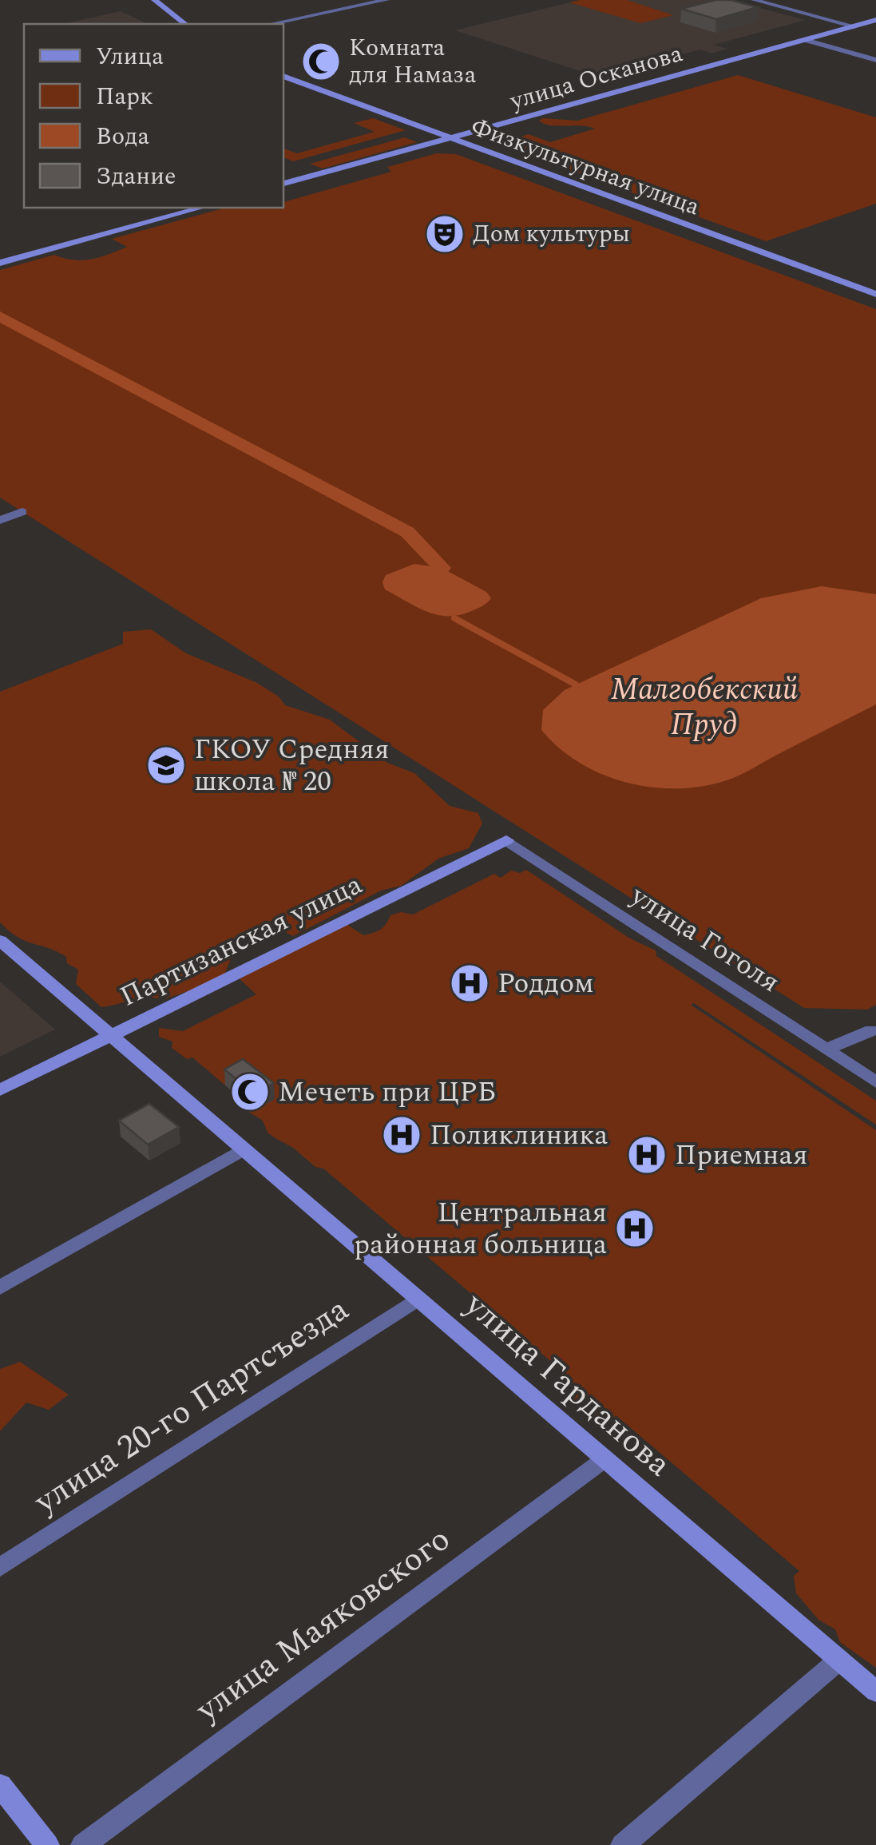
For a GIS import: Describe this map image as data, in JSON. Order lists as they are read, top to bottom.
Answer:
{
  "streets": {
    "street": [
      "улица Осканова",
      "Физкультурная улица",
      "улица Гоголя",
      "Партизанская улица",
      "улица Гарданова",
      "улица 20-го Партсъезда",
      "улица Маяковского"
    ]
  },
  "crossings": [
    ["улица Осканова", "Физкультурная улица"],
    ["улица Гоголя", "Партизанская улица"],
    ["Партизанская улица", "улица Гарданова"],
    ["улица Гарданова", "улица 20-го Партсъезда"],
    ["улица Гарданова", "улица Маяковского"]
  ],
  "water": ["Малгобекский Пруд"],
  "places": {
    "mosque": ["Комната для Намаза", "Мечеть при ЦРБ"],
    "theatre": ["Дом культуры"],
    "school or university": ["ГКОУ Средняя школа № 20"],
    "hospital": [
      "Роддом",
      "Поликлиника",
      "Приемная",
      "Центральная районная больница"
    ]
  },
  "legend": [
    "Улица",
    "Парк",
    "Вода",
    "Здание"
  ]
}
